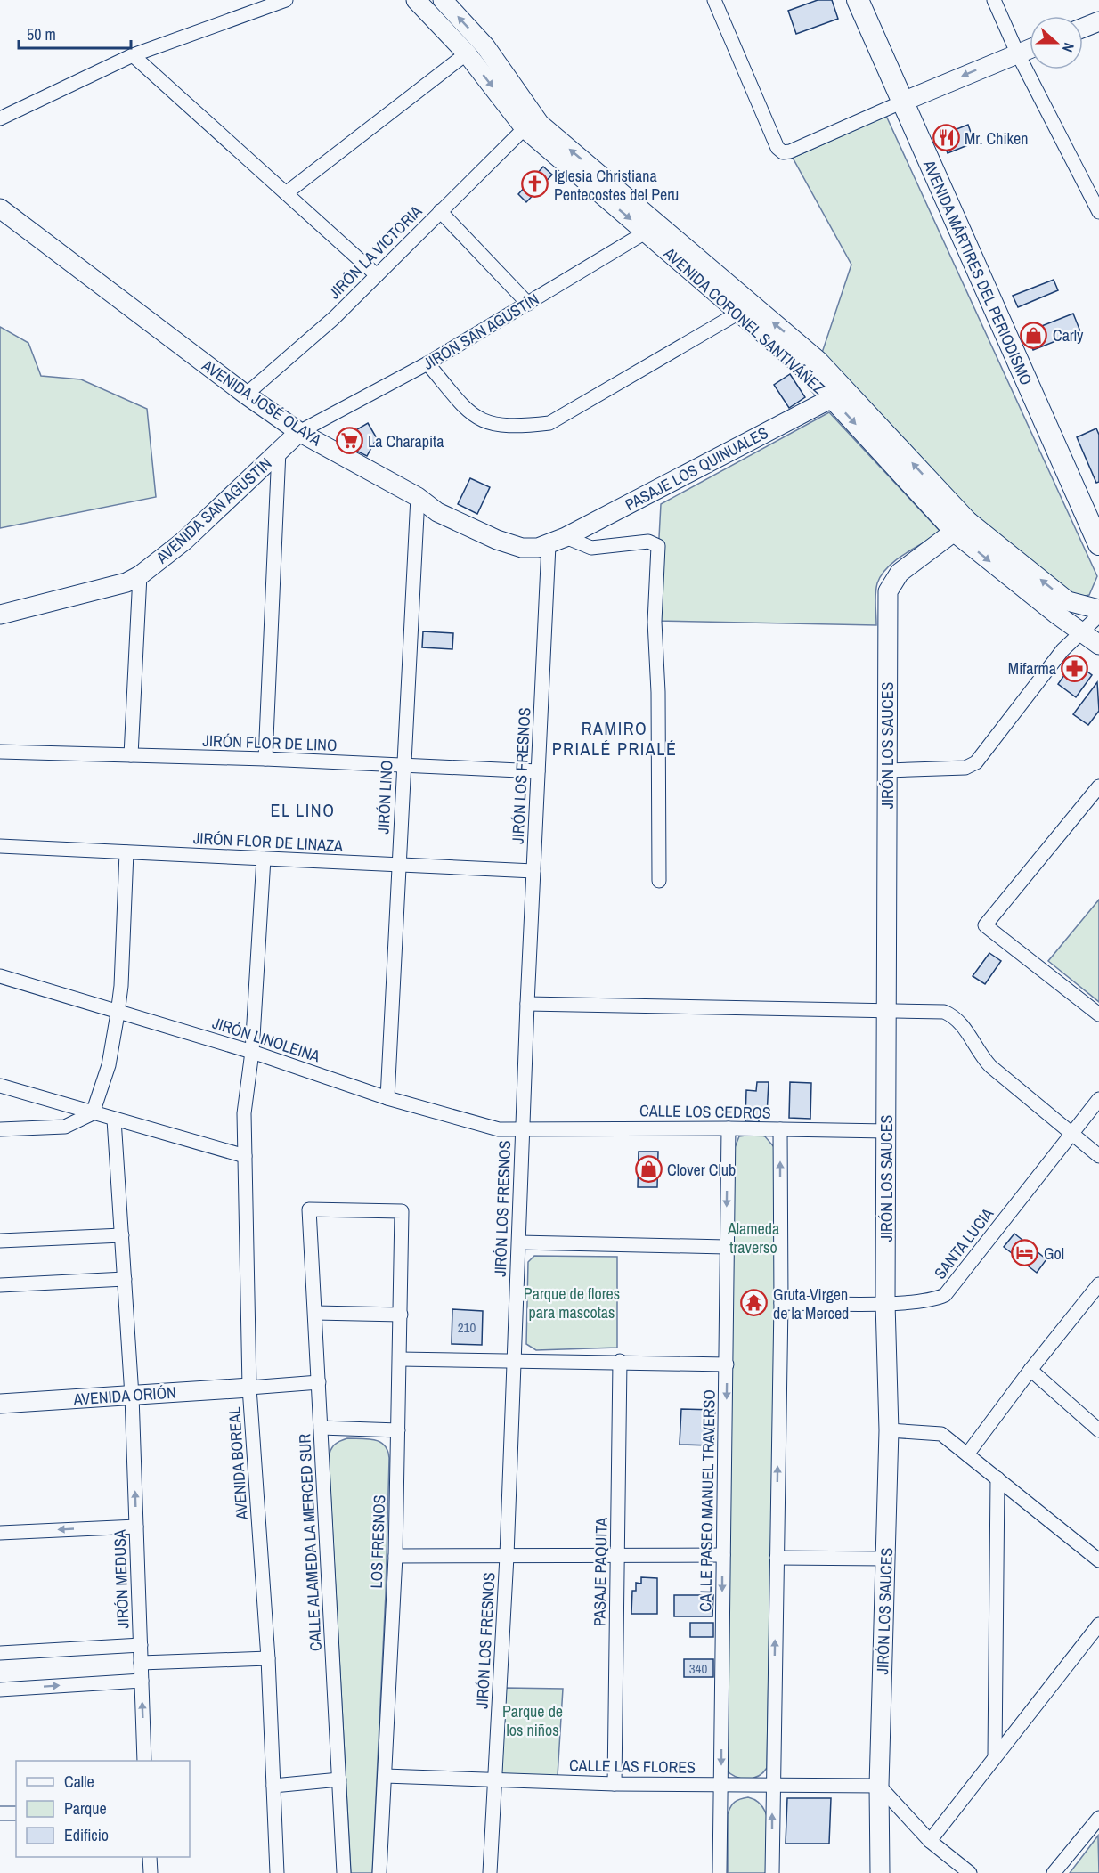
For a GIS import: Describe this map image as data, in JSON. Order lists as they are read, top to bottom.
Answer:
{
  "streets": {
    "main road": ["AVENIDA MÁRTIRES DEL PERIODISMO"],
    "street": [
      "JIRÓN LA VICTORIA",
      "AVENIDA CORONEL SANTIVÁÑEZ",
      "JIRÓN SAN AGUSTÍN",
      "AVENIDA JOSÉ OLAYA",
      "PASAJE LOS QUINUALES",
      "AVENIDA SAN AGUSTÍN",
      "JIRÓN FLOR DE LINO",
      "JIRÓN LOS SAUCES",
      "JIRÓN LOS FRESNOS",
      "JIRÓN LINO",
      "JIRÓN FLOR DE LINAZA",
      "JIRÓN LINOLEINA",
      "CALLE LOS CEDROS",
      "SANTA LUCIA",
      "AVENIDA ORIÓN",
      "AVENIDA BOREAL",
      "CALLE PASEO MANUEL TRAVERSO",
      "LOS FRESNOS",
      "CALLE ALAMEDA LA MERCED SUR",
      "PASAJE PAQUITA",
      "JIRÓN MEDUSA",
      "CALLE LAS FLORES"
    ]
  },
  "crossings": [
    ["JIRÓN LA VICTORIA", "AVENIDA CORONEL SANTIVÁÑEZ"],
    ["JIRÓN LA VICTORIA", "AVENIDA JOSÉ OLAYA"],
    ["AVENIDA CORONEL SANTIVÁÑEZ", "JIRÓN SAN AGUSTÍN"],
    ["AVENIDA CORONEL SANTIVÁÑEZ", "PASAJE LOS QUINUALES"],
    ["AVENIDA CORONEL SANTIVÁÑEZ", "JIRÓN LOS SAUCES"],
    ["JIRÓN SAN AGUSTÍN", "AVENIDA JOSÉ OLAYA"],
    ["JIRÓN SAN AGUSTÍN", "AVENIDA SAN AGUSTÍN"],
    ["AVENIDA JOSÉ OLAYA", "PASAJE LOS QUINUALES"],
    ["AVENIDA JOSÉ OLAYA", "AVENIDA SAN AGUSTÍN"],
    ["AVENIDA JOSÉ OLAYA", "JIRÓN LOS FRESNOS"],
    ["AVENIDA JOSÉ OLAYA", "JIRÓN LINO"],
    ["PASAJE LOS QUINUALES", "JIRÓN LOS FRESNOS"],
    ["JIRÓN FLOR DE LINO", "JIRÓN LOS FRESNOS"],
    ["JIRÓN FLOR DE LINO", "JIRÓN LINO"],
    ["JIRÓN LOS SAUCES", "CALLE LOS CEDROS"],
    ["JIRÓN LOS SAUCES", "SANTA LUCIA"],
    ["JIRÓN LOS SAUCES", "CALLE LAS FLORES"],
    ["JIRÓN LOS FRESNOS", "JIRÓN FLOR DE LINAZA"],
    ["JIRÓN LOS FRESNOS", "JIRÓN LINOLEINA"],
    ["JIRÓN LOS FRESNOS", "CALLE LOS CEDROS"],
    ["JIRÓN LOS FRESNOS", "CALLE LAS FLORES"],
    ["JIRÓN LINO", "JIRÓN FLOR DE LINAZA"],
    ["JIRÓN LINO", "JIRÓN LINOLEINA"],
    ["JIRÓN FLOR DE LINAZA", "AVENIDA BOREAL"],
    ["JIRÓN LINOLEINA", "CALLE LOS CEDROS"],
    ["JIRÓN LINOLEINA", "AVENIDA BOREAL"],
    ["CALLE LOS CEDROS", "CALLE PASEO MANUEL TRAVERSO"],
    ["AVENIDA ORIÓN", "AVENIDA BOREAL"],
    ["AVENIDA ORIÓN", "JIRÓN MEDUSA"],
    ["CALLE PASEO MANUEL TRAVERSO", "CALLE LAS FLORES"],
    ["LOS FRESNOS", "CALLE ALAMEDA LA MERCED SUR"],
    ["LOS FRESNOS", "CALLE LAS FLORES"],
    ["PASAJE PAQUITA", "CALLE LAS FLORES"]
  ],
  "districts": ["RAMIRO PRIALÉ PRIALÉ", "EL LINO"],
  "parks": ["Alameda traverso", "Parque de flores para mascotas", "Parque de los niños"],
  "places": {
    "restaurant": ["Mr. Chiken"],
    "church": ["Iglesia Christiana Pentecostes del Peru"],
    "shop": ["Carly", "Clover Club"],
    "supermarket": ["La Charapita"],
    "pharmacy": ["Mifarma"],
    "hotel": ["Gol"],
    "temple": ["Gruta Virgen de la Merced"]
  },
  "house_numbers": ["210", "340"],
  "legend": ["Calle", "Parque", "Edificio"],
  "scale_bar": "50 m",
  "north": "right"
}
